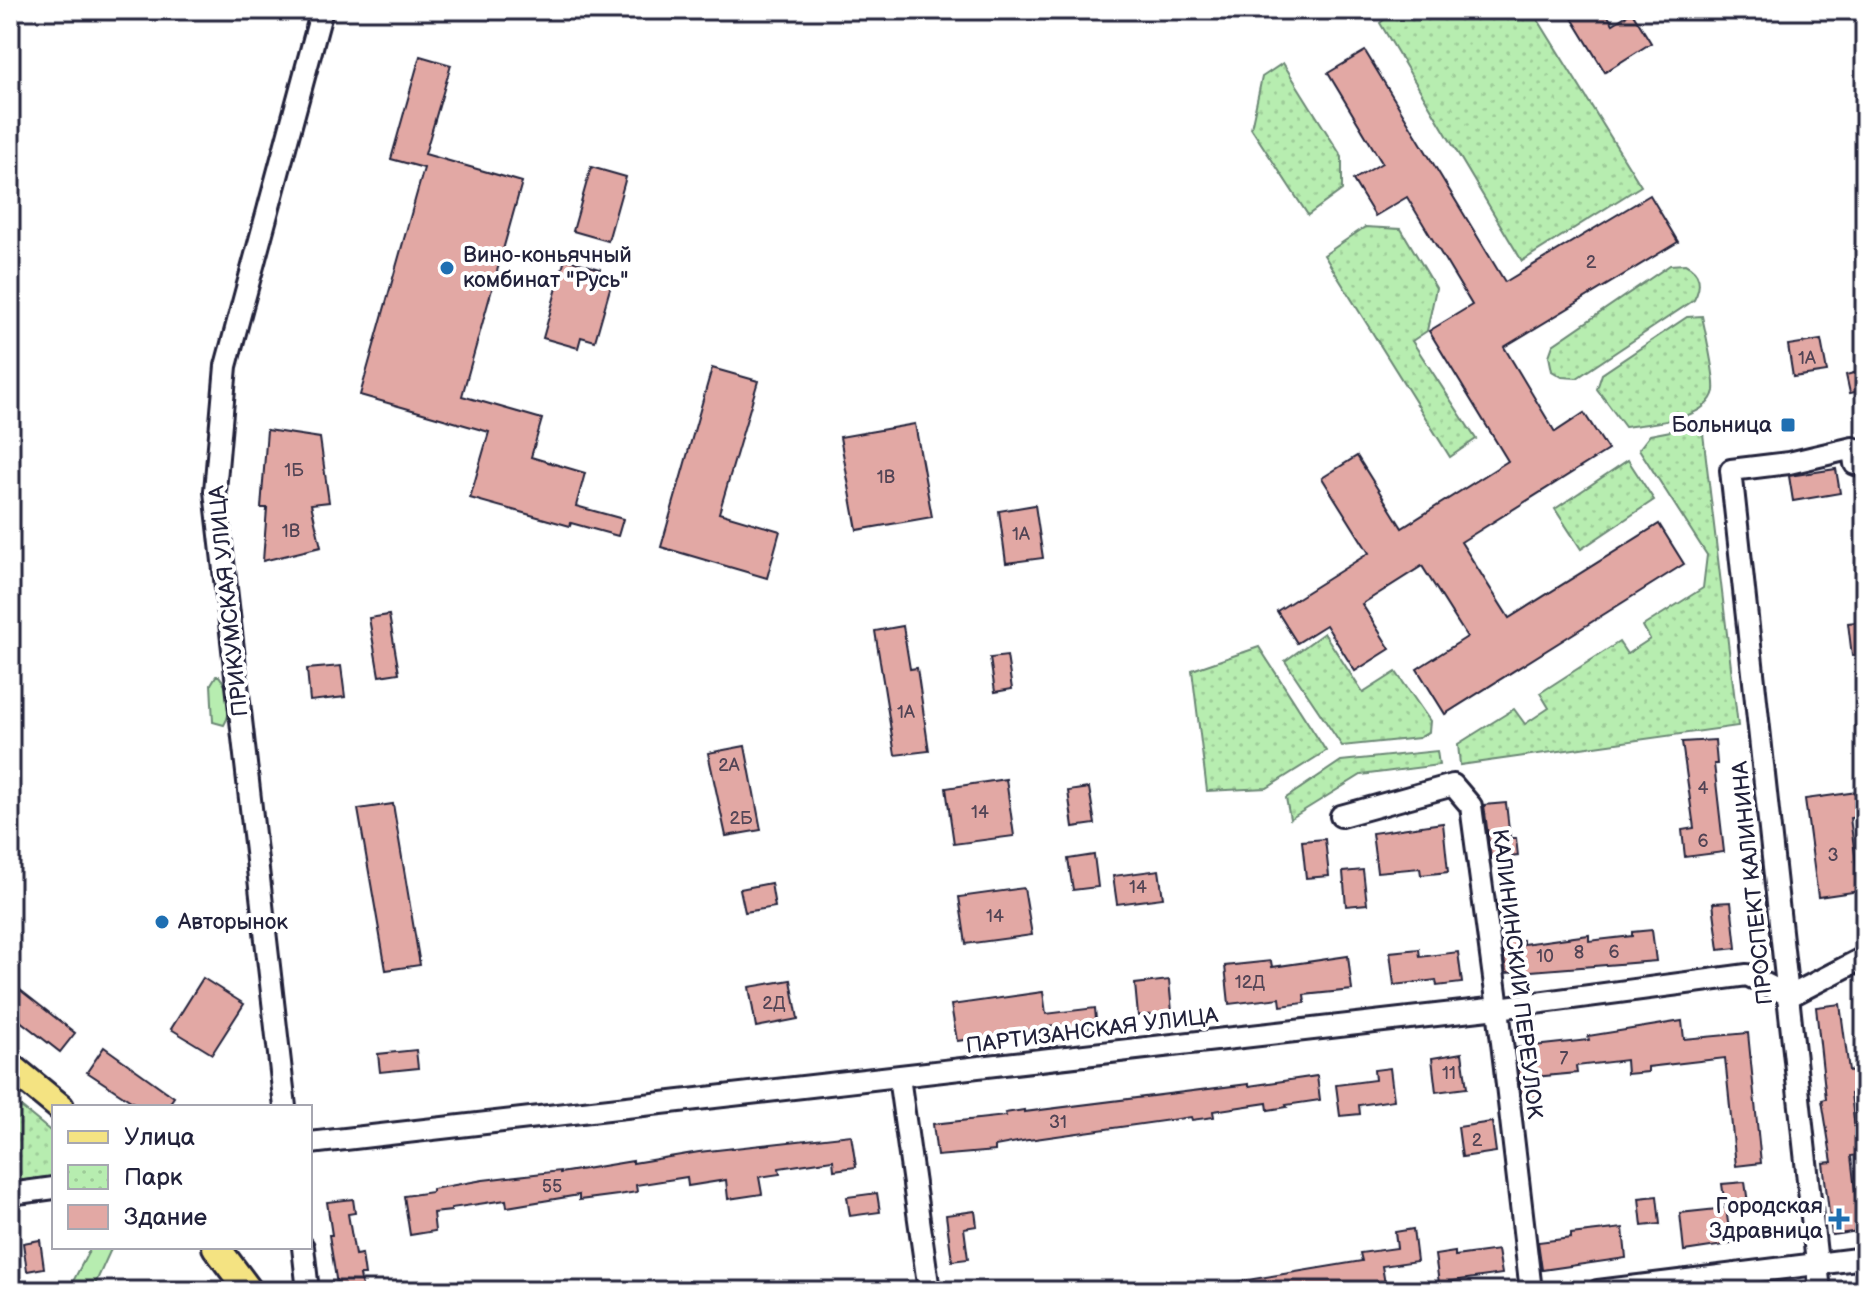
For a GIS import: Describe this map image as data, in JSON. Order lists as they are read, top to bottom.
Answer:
{
  "streets": {
    "street": [
      "ПРИКУМСКАЯ УЛИЦА",
      "ПРОСПЕКТ КАЛИНИНА",
      "КАЛИНИНСКИЙ ПЕРЕУЛОК",
      "ПАРТИЗАНСКАЯ УЛИЦА"
    ]
  },
  "crossings": [
    ["ПРОСПЕКТ КАЛИНИНА", "ПАРТИЗАНСКАЯ УЛИЦА"],
    ["КАЛИНИНСКИЙ ПЕРЕУЛОК", "ПАРТИЗАНСКАЯ УЛИЦА"]
  ],
  "places": {
    "other": ["Вино-коньячный комбинат \"Русь\"", "Авторынок"],
    "transit": ["Больница"],
    "health": ["Городская Здравница"]
  },
  "house_numbers": [
    "2",
    "1А",
    "1Б",
    "1В",
    "1В",
    "1А",
    "1А",
    "2А",
    "4",
    "14",
    "2Б",
    "6",
    "3",
    "14",
    "14",
    "8",
    "6",
    "10",
    "12Д",
    "2Д",
    "7",
    "11",
    "31",
    "2",
    "55"
  ],
  "legend": ["Улица", "Парк", "Здание"]
}
